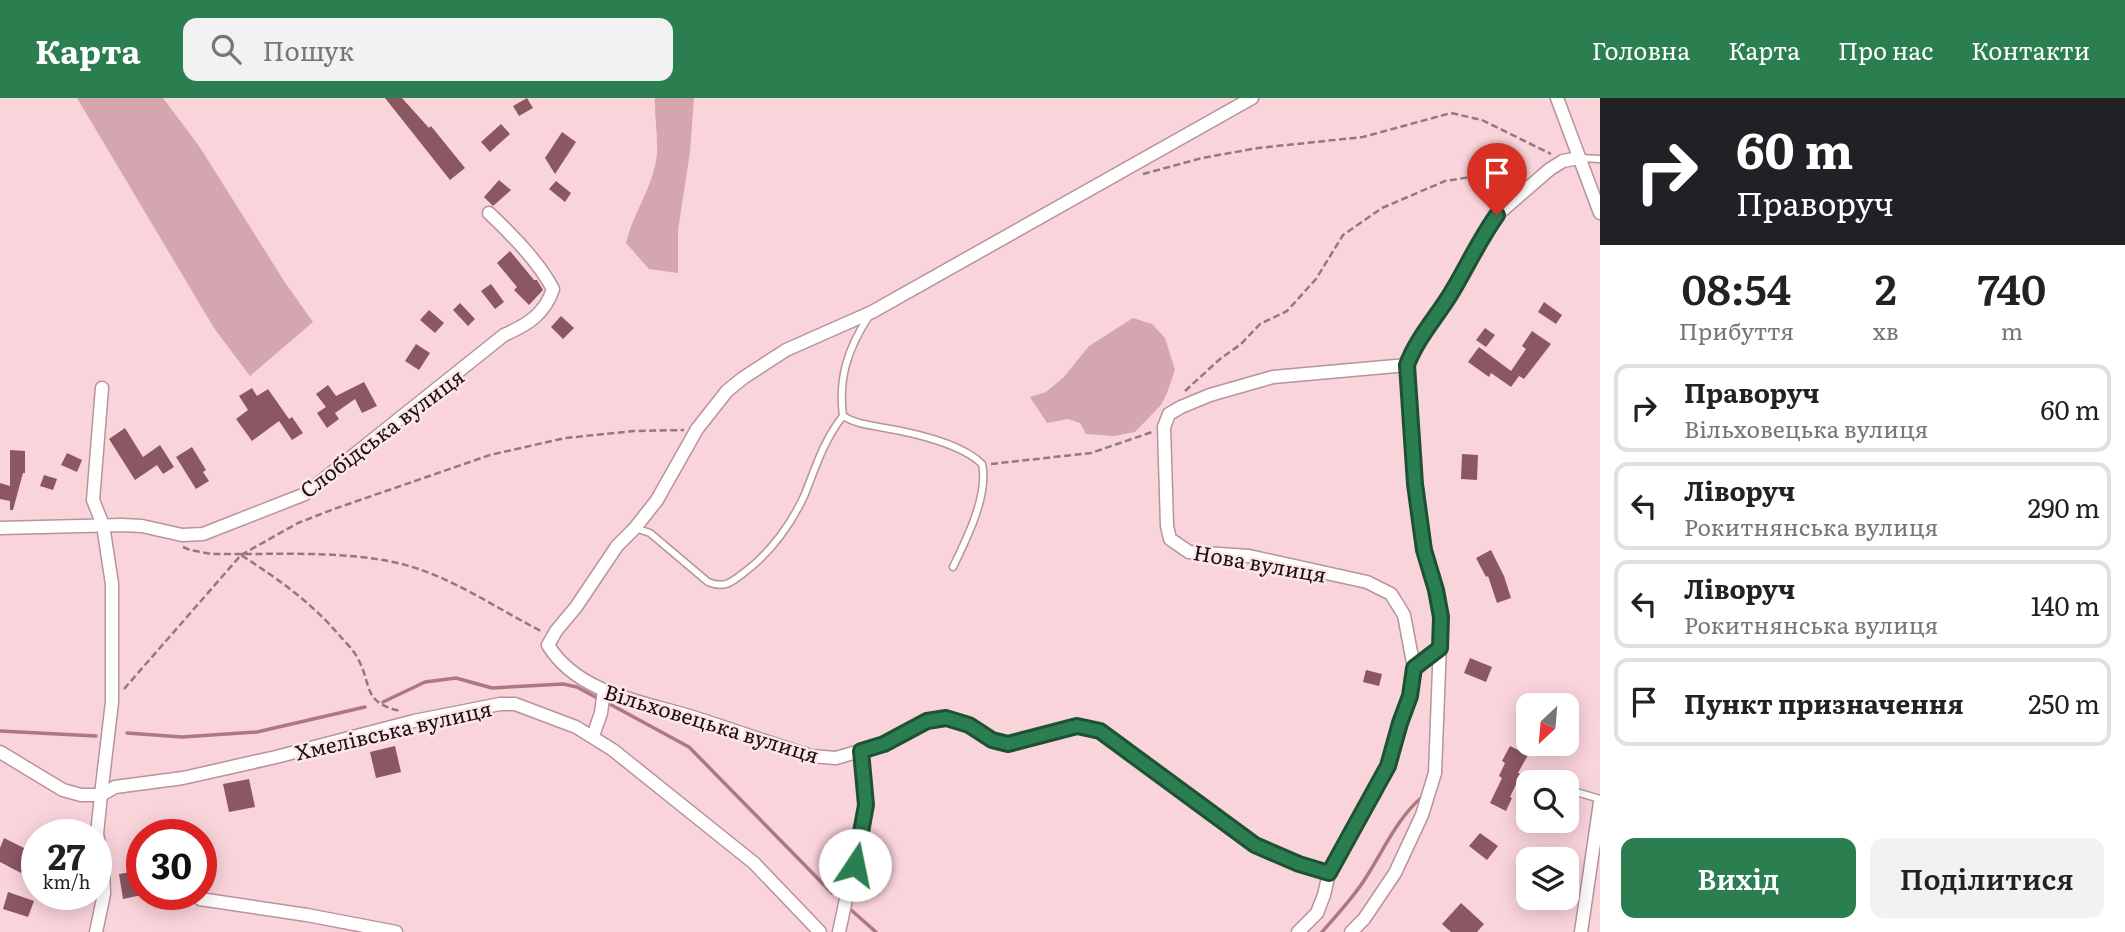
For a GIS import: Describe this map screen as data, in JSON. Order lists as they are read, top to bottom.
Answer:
{
  "streets": {
    "street": [
      "Слобідська вулиця",
      "Нова вулиця",
      "Вільховецька вулиця",
      "Хмелівська вулиця"
    ]
  },
  "north": "bottom left",
  "page": {
    "header": "Карта",
    "search": "Пошук",
    "nav": [
      "Головна",
      "Карта",
      "Про нас",
      "Контакти"
    ],
    "turn": ["60 m", "Праворуч"],
    "eta": [
      "08:54",
      "Прибуття",
      "2",
      "хв",
      "740",
      "m"
    ],
    "list": [
      {
        "name": "Праворуч",
        "note": "Вільховецька вулиця",
        "value": "60 m"
      },
      {
        "name": "Ліворуч",
        "note": "Рокитнянська вулиця",
        "value": "290 m"
      },
      {
        "name": "Ліворуч",
        "note": "Рокитнянська вулиця",
        "value": "140 m"
      },
      {
        "name": "Пункт призначення",
        "value": "250 m"
      }
    ],
    "speed": "27 km/h",
    "limit": "30",
    "buttons": ["Вихід", "Поділитися"]
  }
}
